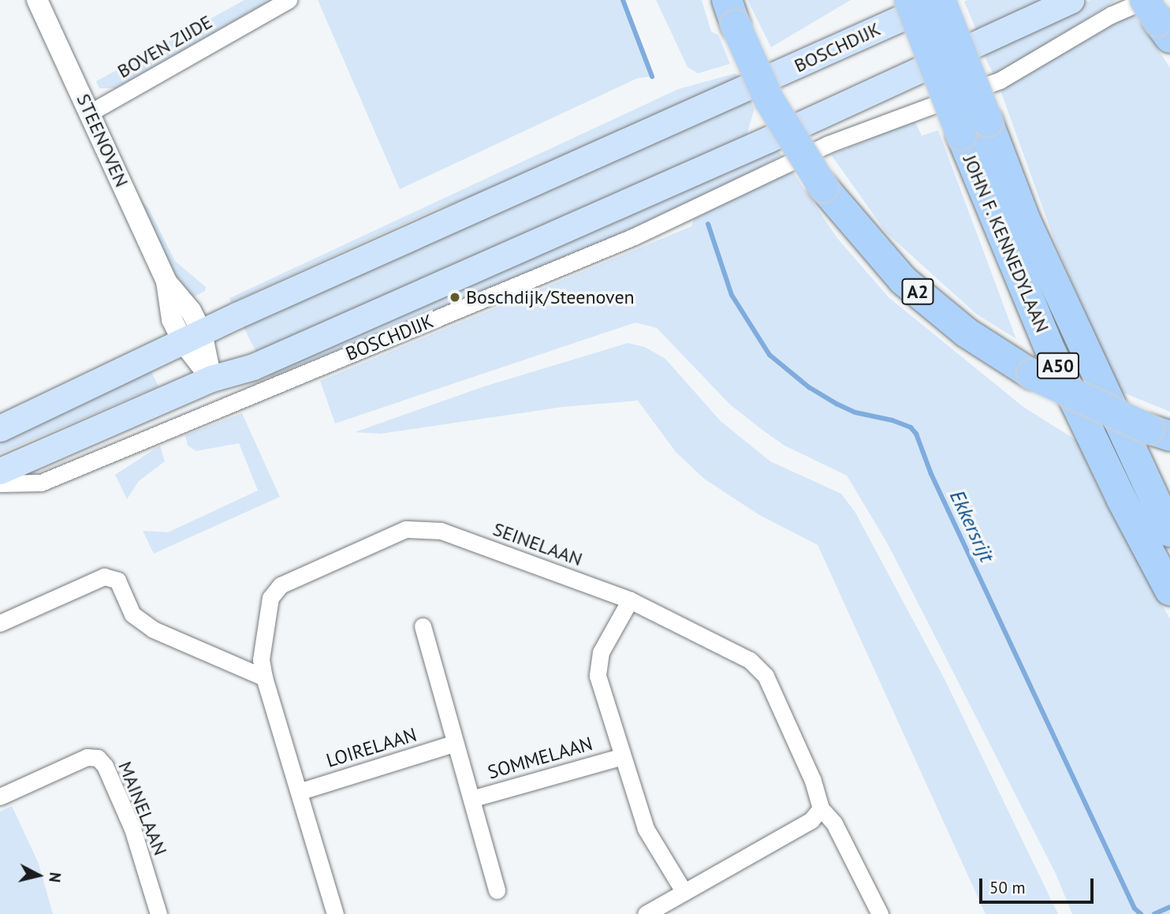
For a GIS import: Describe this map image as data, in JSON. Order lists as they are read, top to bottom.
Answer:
{
  "streets": {
    "highway": [
      "BOSCHDIJK",
      "JOHN F. KENNEDYLAAN",
      "A2",
      "A50"
    ],
    "street": [
      "BOVEN ZIJDE",
      "STEENOVEN",
      "SEINELAAN",
      "LOIRELAAN",
      "SOMMELAAN",
      "MAINELAAN"
    ]
  },
  "crossings": [
    ["BOVEN ZIJDE", "STEENOVEN"],
    ["BOSCHDIJK", "STEENOVEN"],
    ["BOSCHDIJK", "JOHN F. KENNEDYLAAN"],
    ["SEINELAAN", "LOIRELAAN"],
    ["SEINELAAN", "SOMMELAAN"]
  ],
  "water": ["Ekkersrijt"],
  "places": ["Boschdijk/Steenoven"],
  "scale_bar": "50 m",
  "north": "right"
}
